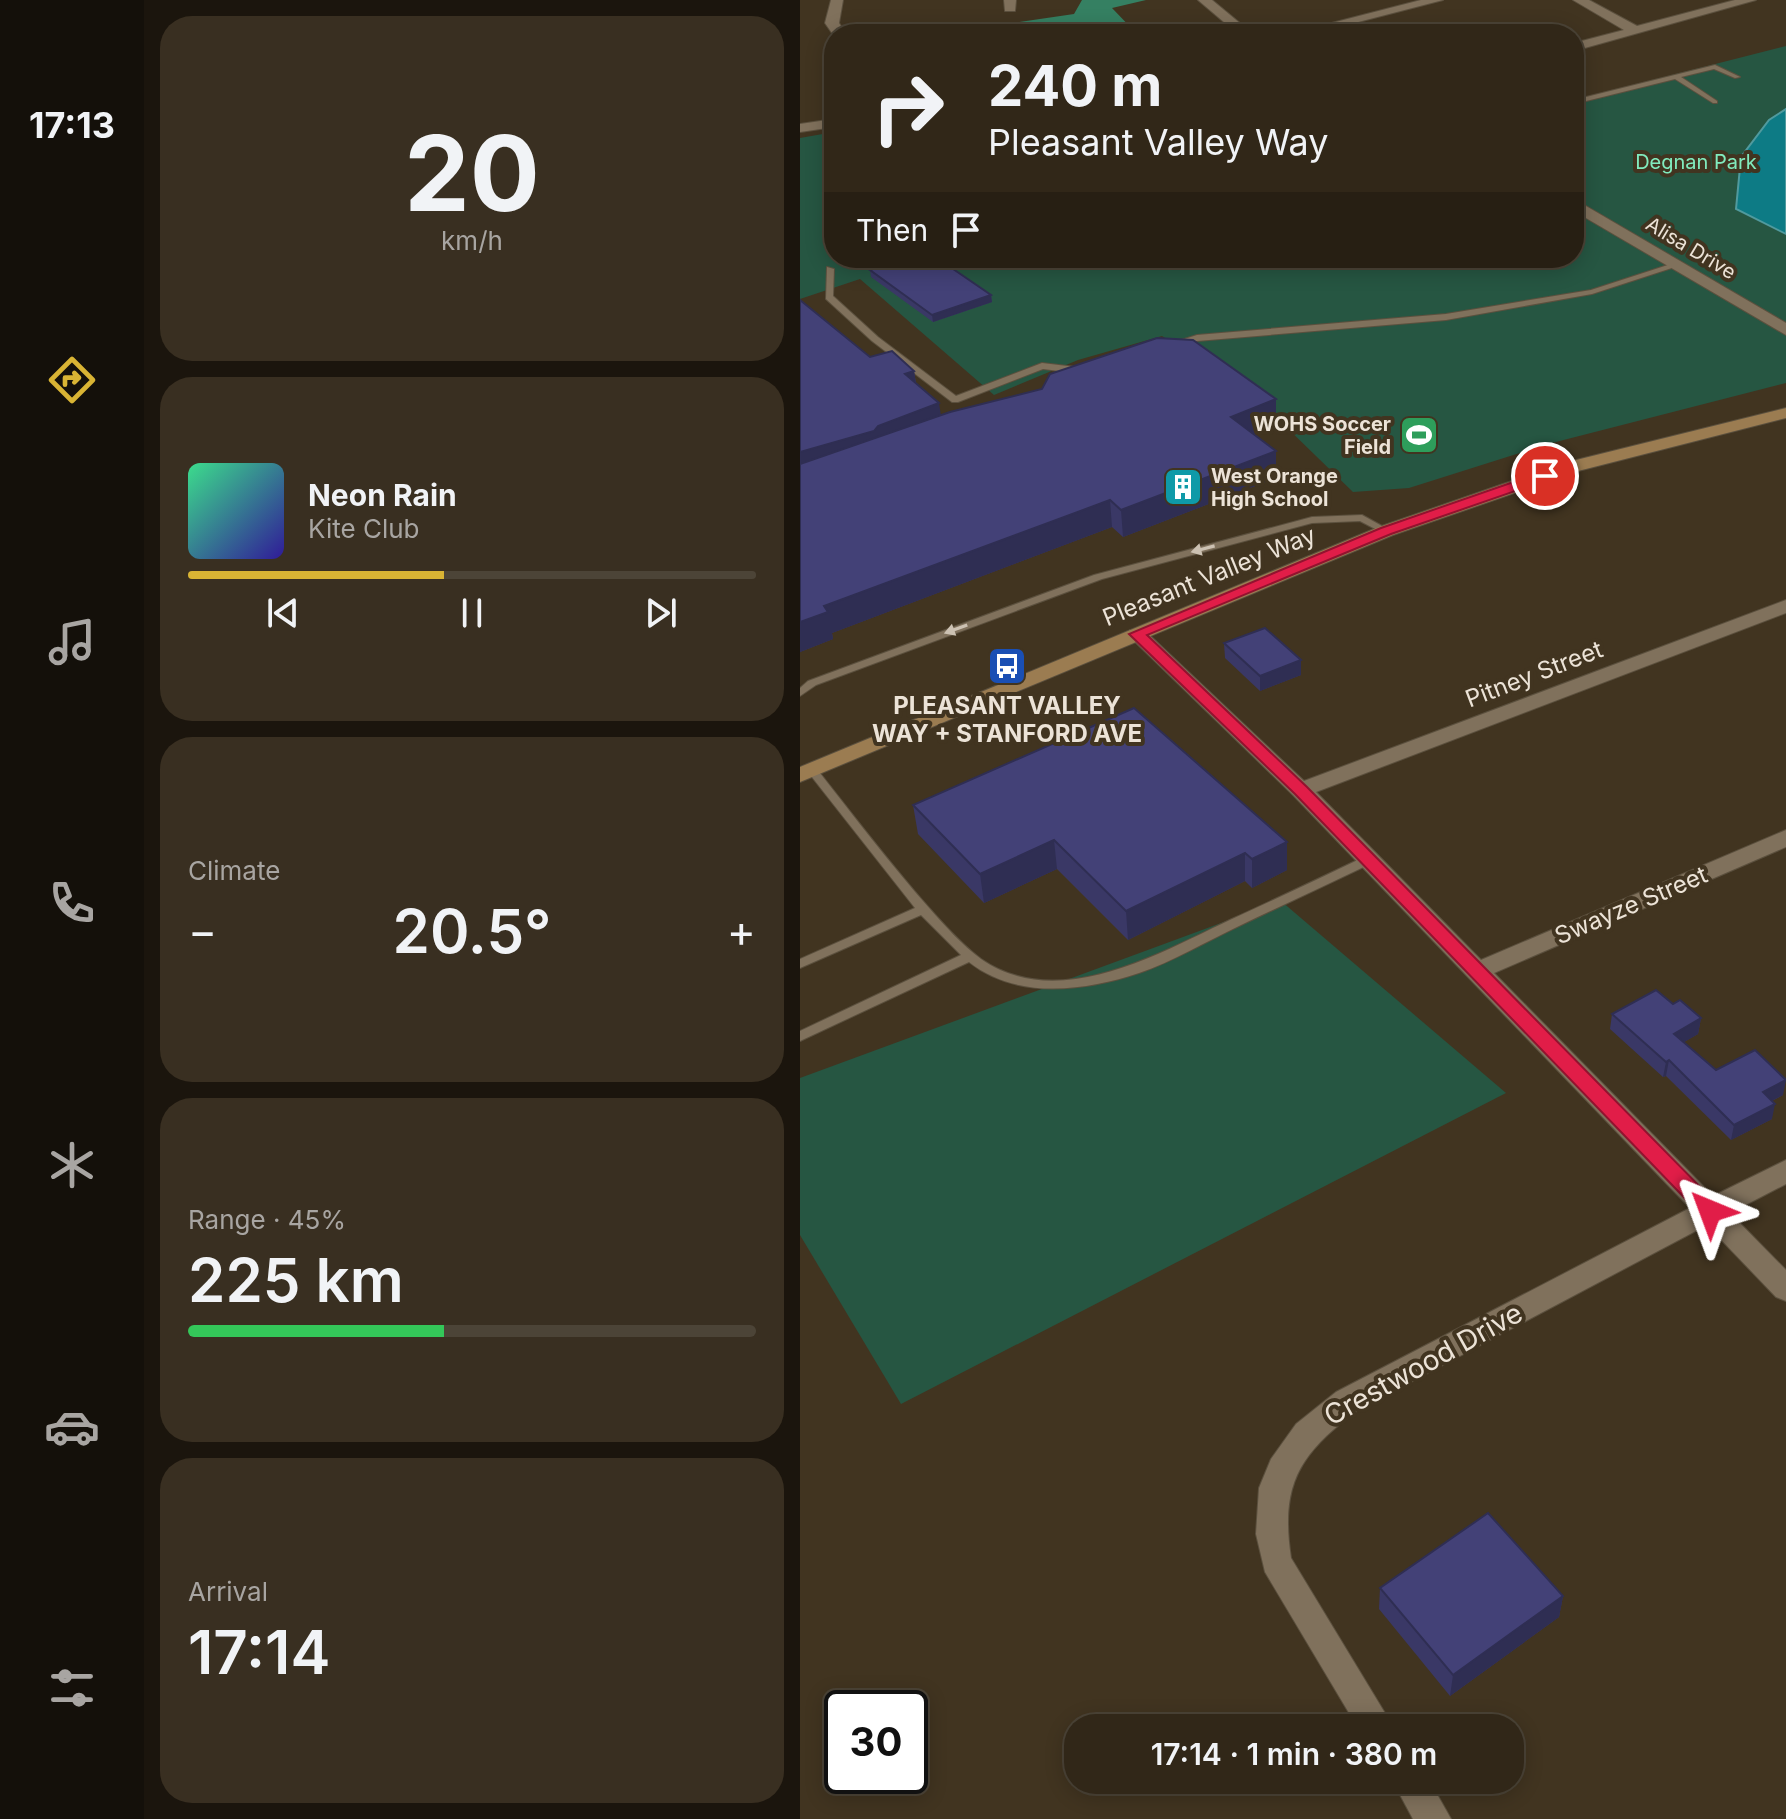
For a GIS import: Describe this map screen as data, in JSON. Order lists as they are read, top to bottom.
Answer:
{
  "streets": {
    "main road": ["Pleasant Valley Way"],
    "street": [
      "Alisa Drive",
      "Pitney Street",
      "Swayze Street",
      "Crestwood Drive"
    ]
  },
  "parks": ["Degnan Park"],
  "places": {
    "sports": ["WOHS Soccer Field"],
    "building": ["West Orange High School"],
    "bus stop": ["PLEASANT VALLEY WAY + STANFORD AVE"]
  },
  "page": {
    "tabs": "17:13",
    "tile": [
      ["20", "km/h"],
      "Climate",
      ["Range · 45%", "225 km"],
      ["Arrival", "17:14"]
    ],
    "turn": ["240 m", "Pleasant Valley Way"],
    "then": "Then",
    "song": ["Neon Rain", "Kite Club"],
    "heat": ["−", "20.5°", "+"],
    "limit": "30",
    "trip": "17:14 · 1 min · 380 m"
  }
}
